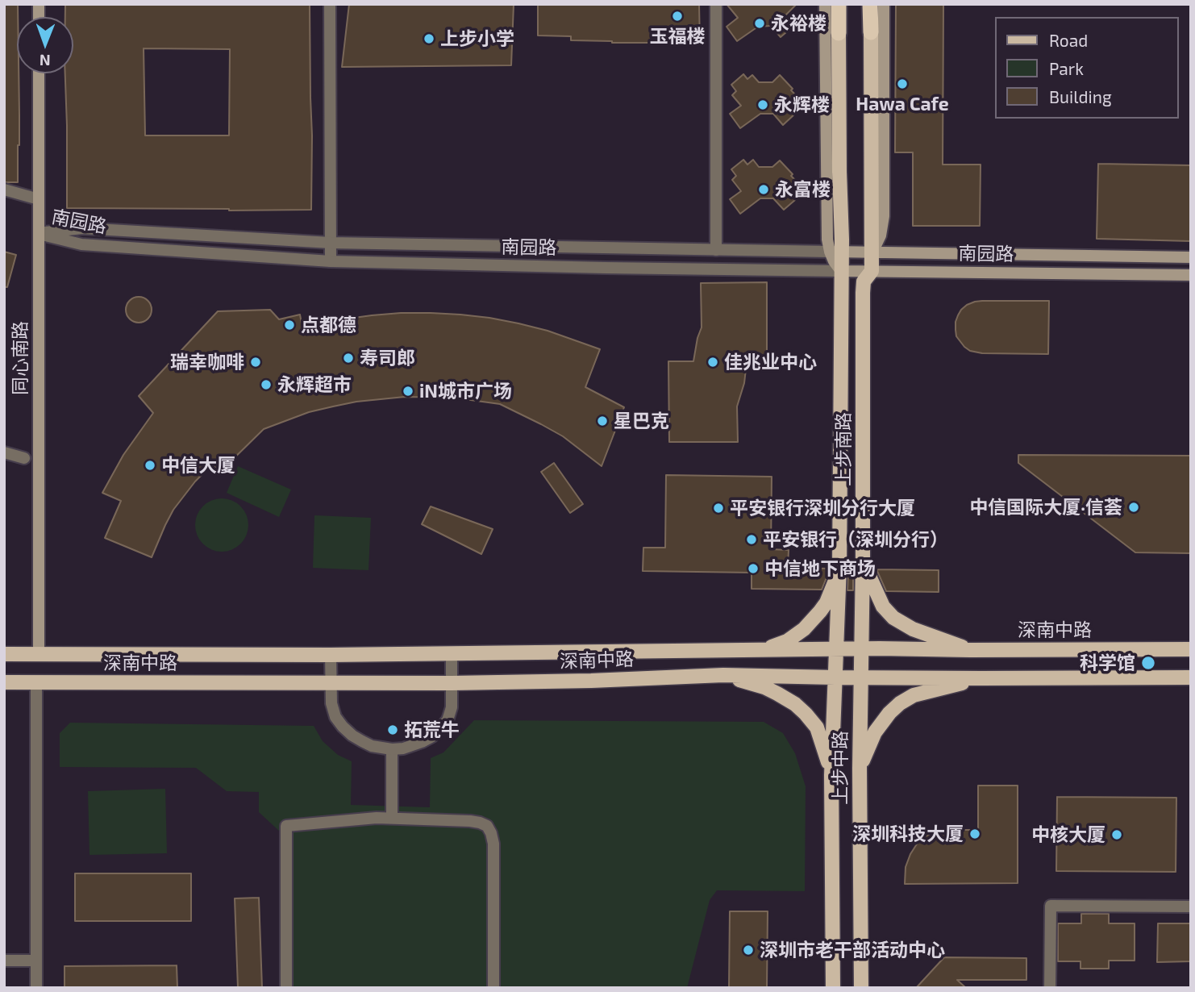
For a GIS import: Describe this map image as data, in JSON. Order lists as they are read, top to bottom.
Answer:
{
  "streets": {
    "main road": [
      "南园路",
      "同心南路",
      "上步南路",
      "深南中路",
      "上步中路"
    ]
  },
  "crossings": [
    ["南园路", "同心南路"],
    ["南园路", "上步南路"],
    ["同心南路", "深南中路"],
    ["上步南路", "深南中路"],
    ["上步南路", "上步中路"],
    ["深南中路", "上步中路"]
  ],
  "places": [
    "玉福楼",
    "永裕楼",
    "上步小学",
    "Hawa Cafe",
    "永辉楼",
    "永富楼",
    "点都德",
    "寿司郎",
    "瑞幸咖啡",
    "佳兆业中心",
    "永辉超市",
    "iN城市广场",
    "星巴克",
    "中信大厦",
    "中信国际大厦·信荟",
    "平安银行深圳分行大厦",
    "平安银行（深圳分行）",
    "中信地下商场",
    "科学馆",
    "拓荒牛",
    "深圳科技大厦",
    "中核大厦",
    "深圳市老干部活动中心"
  ],
  "legend": ["Road", "Park", "Building"],
  "north": "bottom"
}
